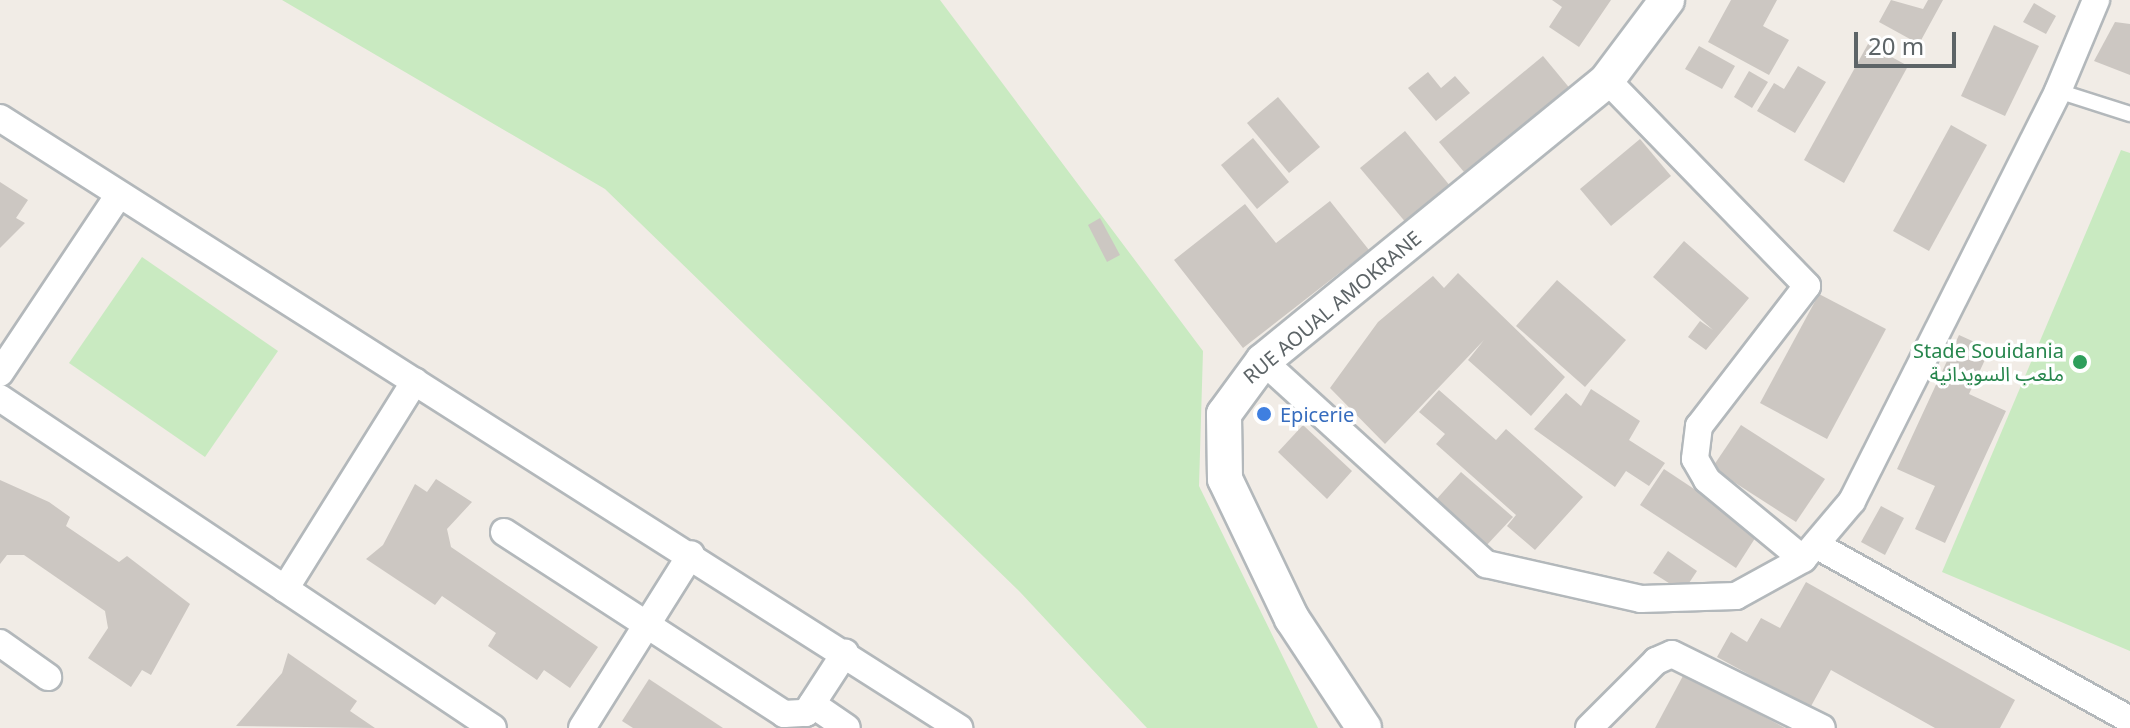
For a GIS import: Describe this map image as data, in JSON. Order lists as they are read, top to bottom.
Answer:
{
  "streets": {
    "street": ["RUE AOUAL AMOKRANE"]
  },
  "places": ["Stade Souidania ملعب السويدانية", "Epicerie"],
  "scale_bar": "20 m"
}
